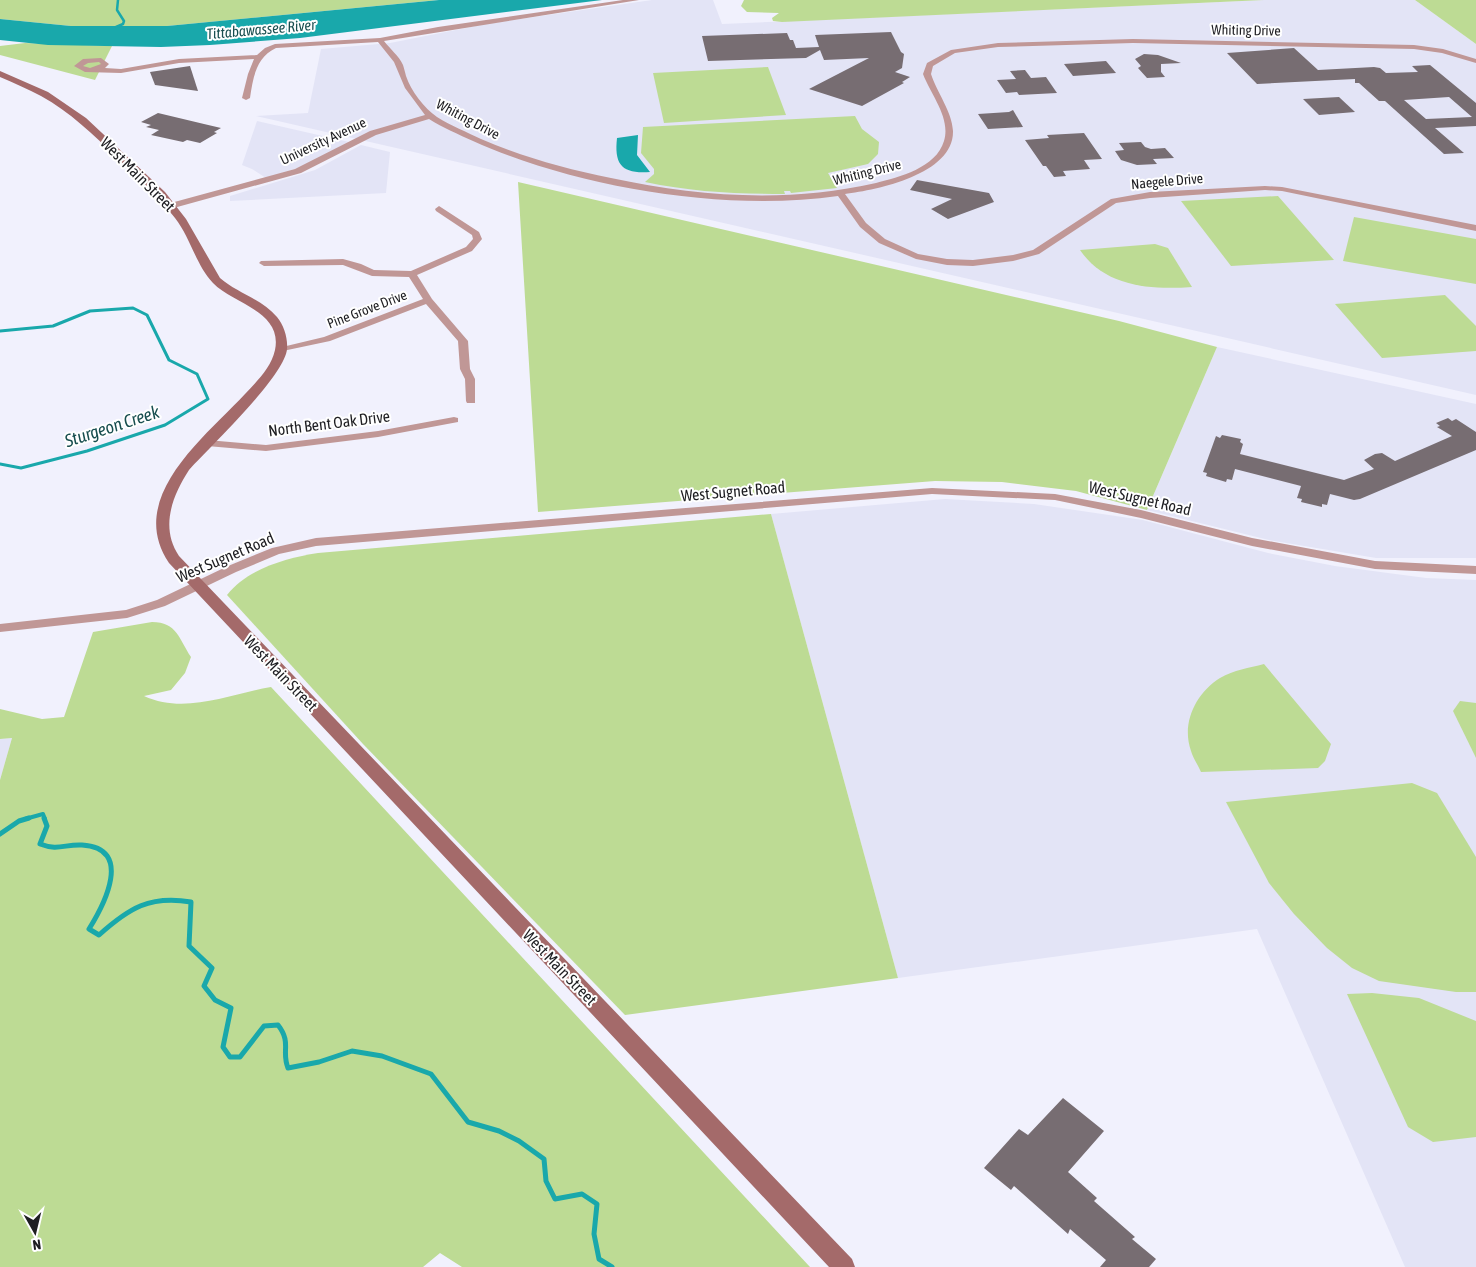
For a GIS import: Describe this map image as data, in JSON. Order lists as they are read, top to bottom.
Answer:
{
  "streets": {
    "street": [
      "Whiting Drive",
      "University Avenue",
      "West Main Street",
      "Naegele Drive",
      "Pine Grove Drive",
      "North Bent Oak Drive",
      "West Sugnet Road"
    ]
  },
  "crossings": [
    ["Whiting Drive", "University Avenue"],
    ["Whiting Drive", "Naegele Drive"],
    ["University Avenue", "West Main Street"],
    ["West Main Street", "Pine Grove Drive"],
    ["West Main Street", "North Bent Oak Drive"],
    ["West Main Street", "West Sugnet Road"]
  ],
  "water": ["Tittabawassee River", "Sturgeon Creek"],
  "north": "bottom"
}
